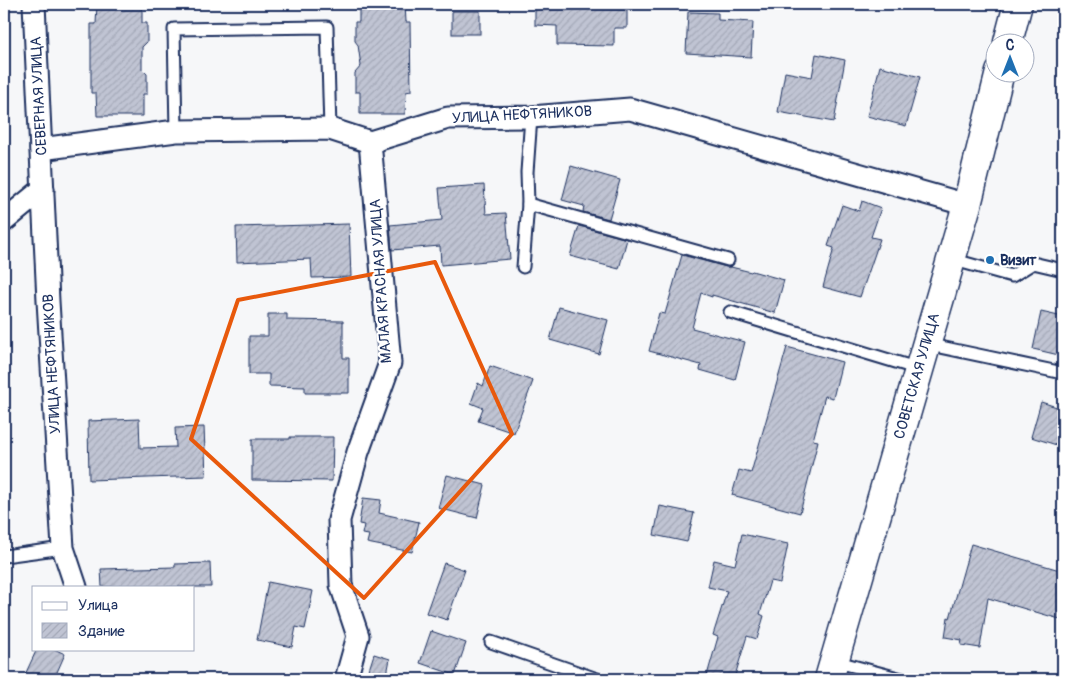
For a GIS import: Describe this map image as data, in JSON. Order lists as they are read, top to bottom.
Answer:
{
  "streets": {
    "street": [
      "СЕВЕРНАЯ УЛИЦА",
      "УЛИЦА НЕФТЯНИКОВ",
      "МАЛАЯ КРАСНАЯ УЛИЦА",
      "СОВЕТСКАЯ УЛИЦА"
    ]
  },
  "crossings": [
    ["СЕВЕРНАЯ УЛИЦА", "УЛИЦА НЕФТЯНИКОВ"],
    ["УЛИЦА НЕФТЯНИКОВ", "МАЛАЯ КРАСНАЯ УЛИЦА"],
    ["УЛИЦА НЕФТЯНИКОВ", "СОВЕТСКАЯ УЛИЦА"]
  ],
  "places": ["Визит"],
  "legend": ["Улица", "Здание"],
  "north": "top"
}
